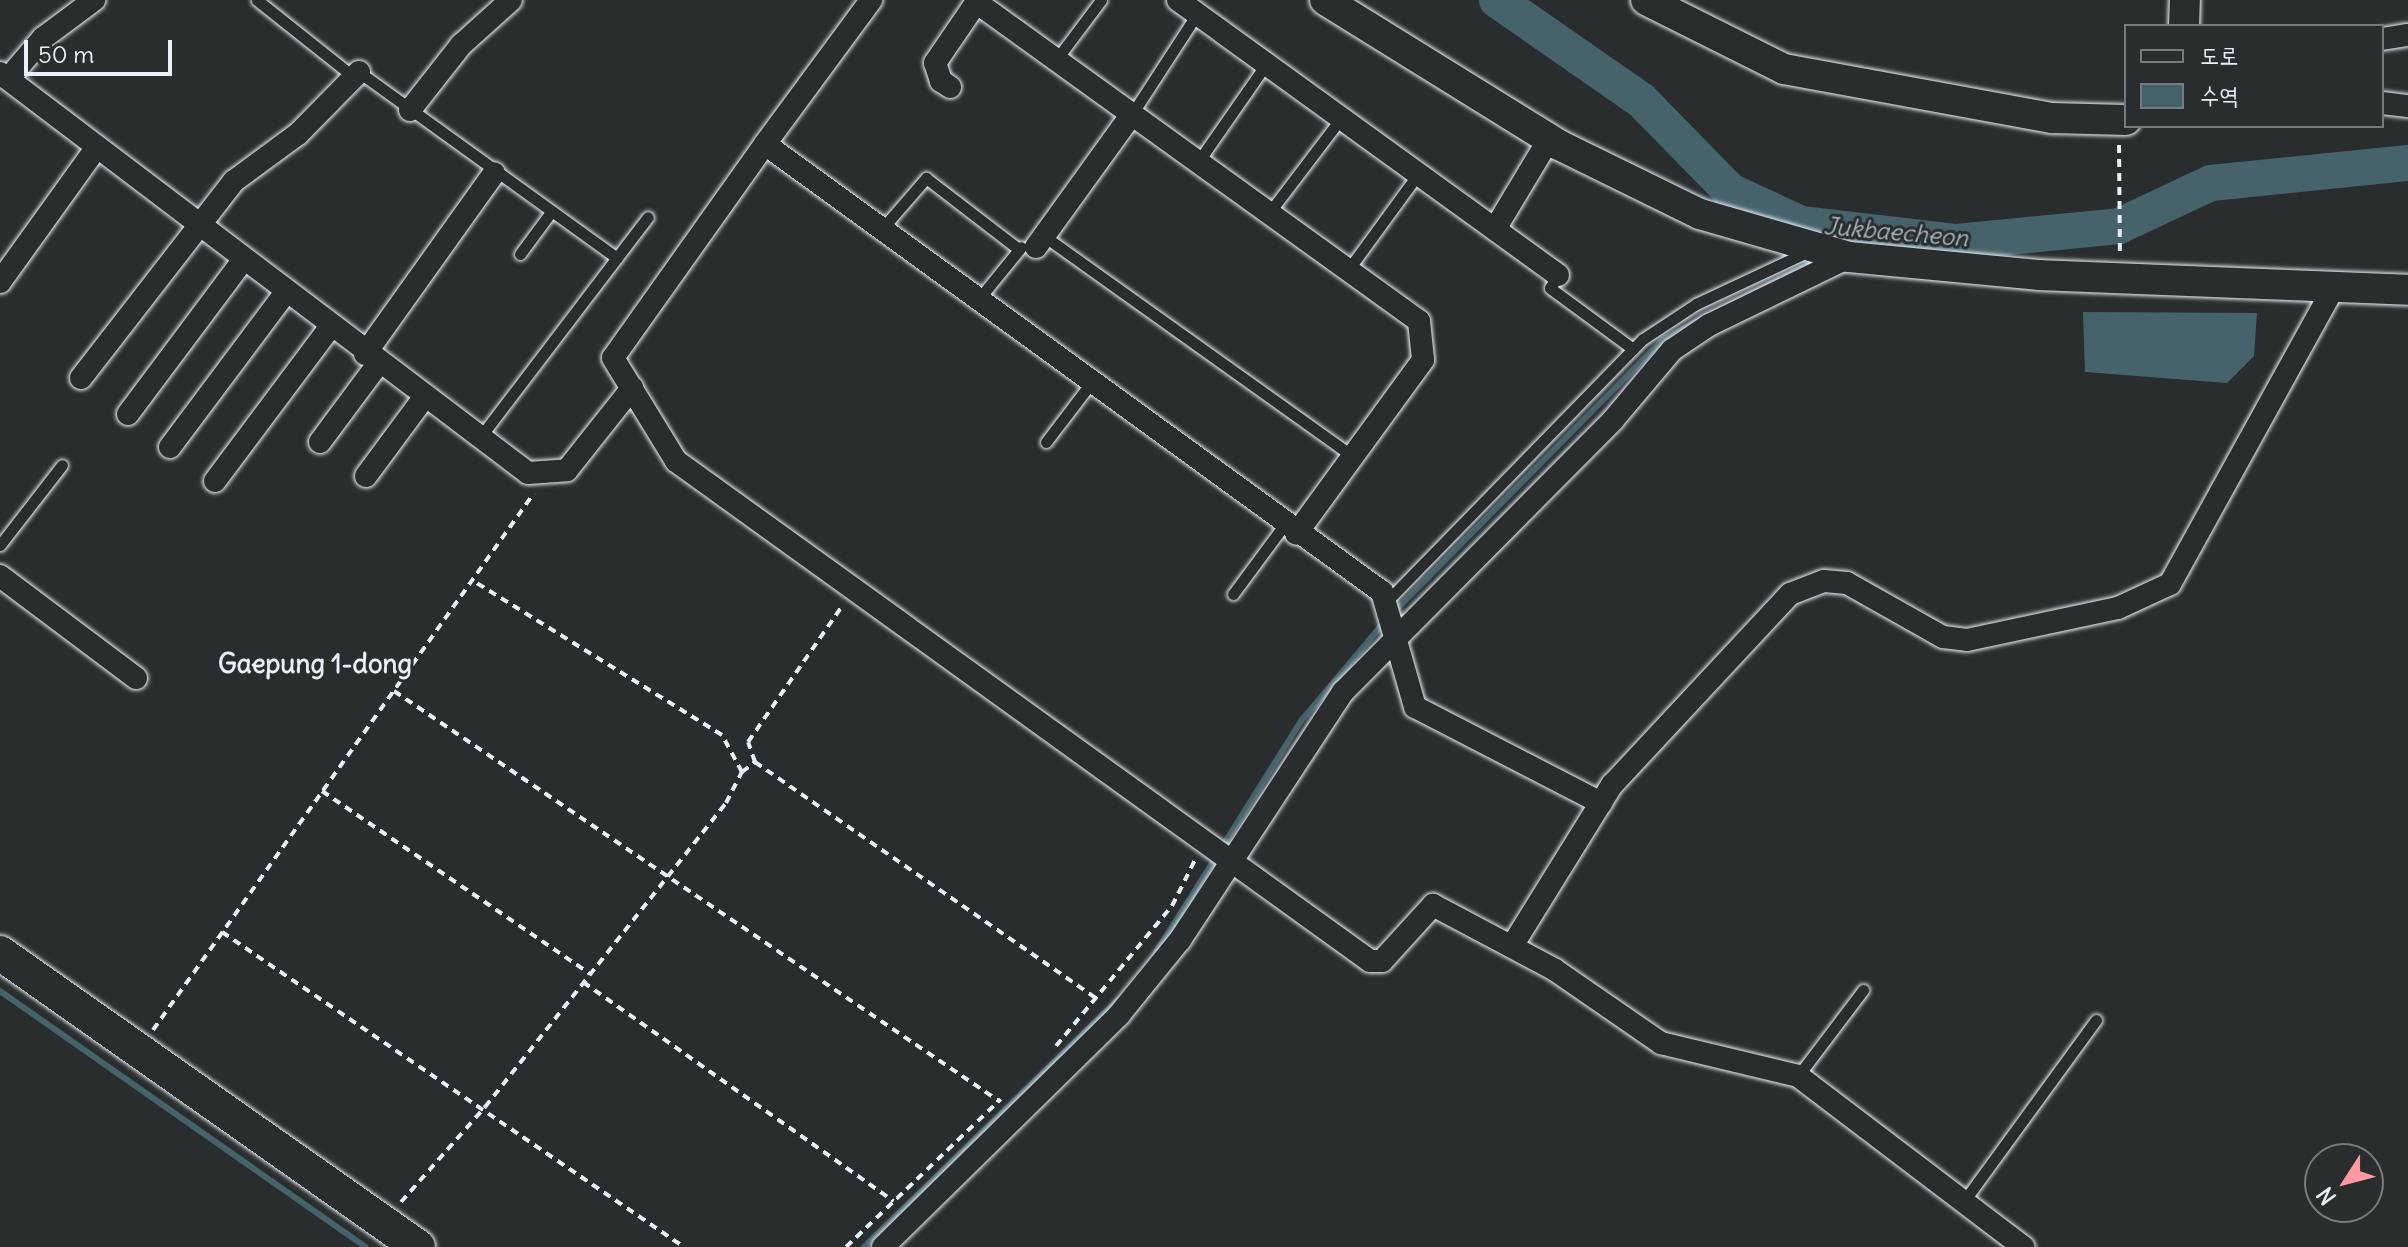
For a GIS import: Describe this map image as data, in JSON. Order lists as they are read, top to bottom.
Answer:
{
  "districts": ["Gaepung 1-dong"],
  "water": ["Jukbaecheon"],
  "legend": ["도로", "수역"],
  "scale_bar": "50 m",
  "north": "bottom left"
}
